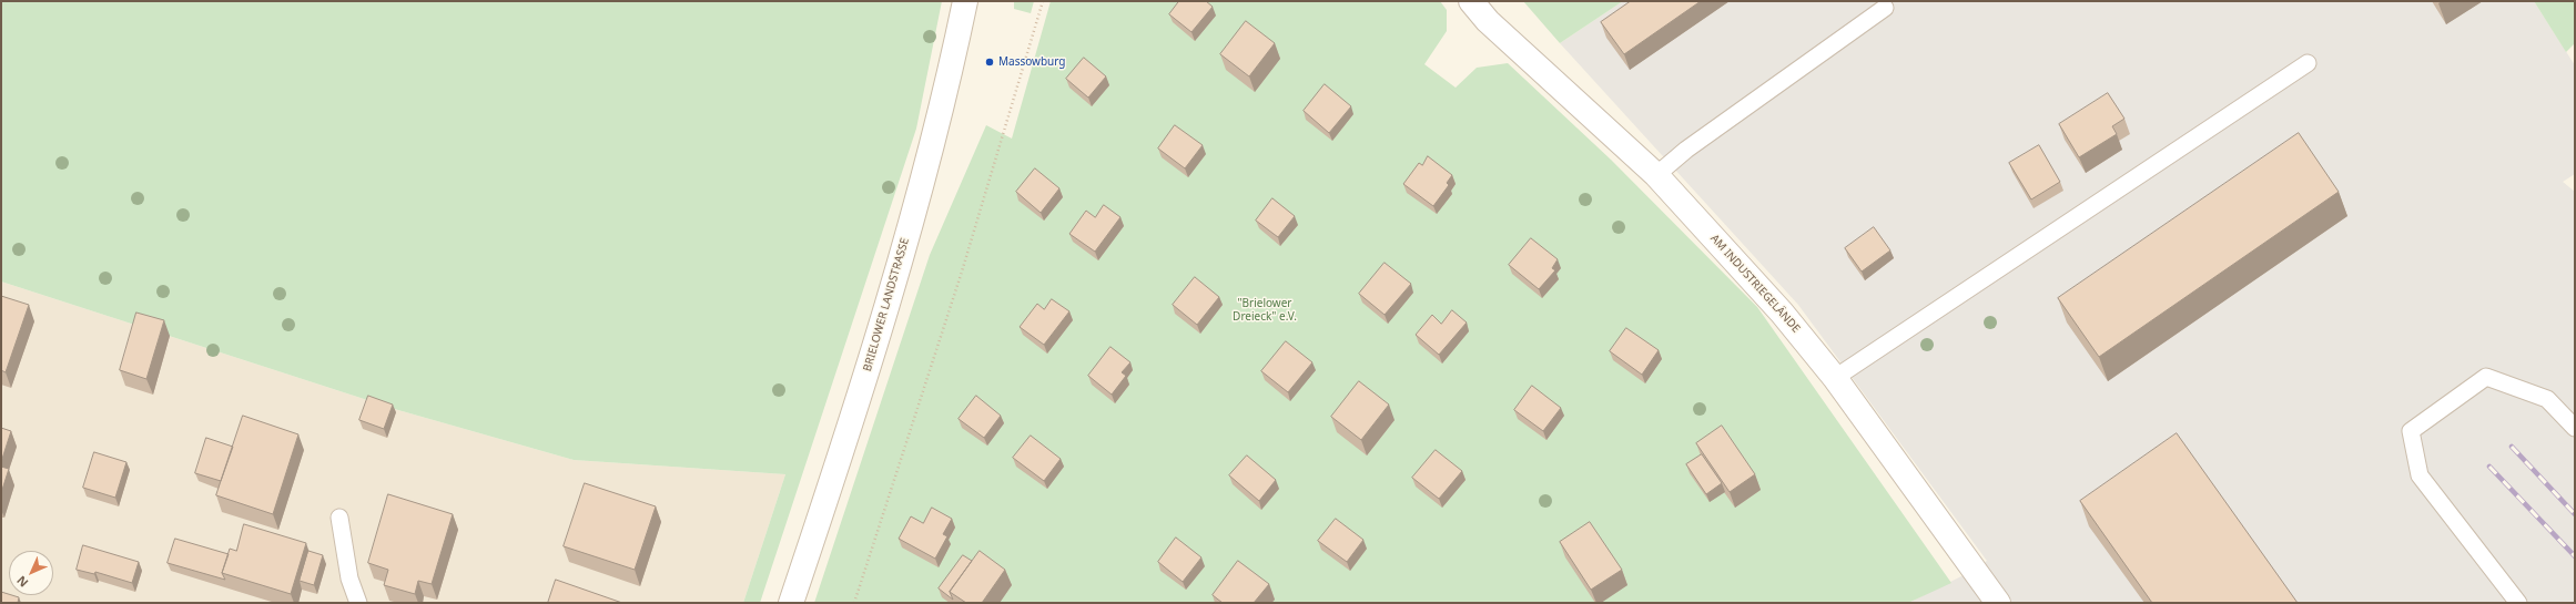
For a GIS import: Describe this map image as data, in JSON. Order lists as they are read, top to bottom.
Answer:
{
  "streets": {
    "street": ["AM INDUSTRIEGELÄNDE", "BRIELOWER LANDSTRASSE"]
  },
  "parks": ["\"Brielower Dreieck\" e.V."],
  "places": ["Massowburg"],
  "north": "bottom left"
}
